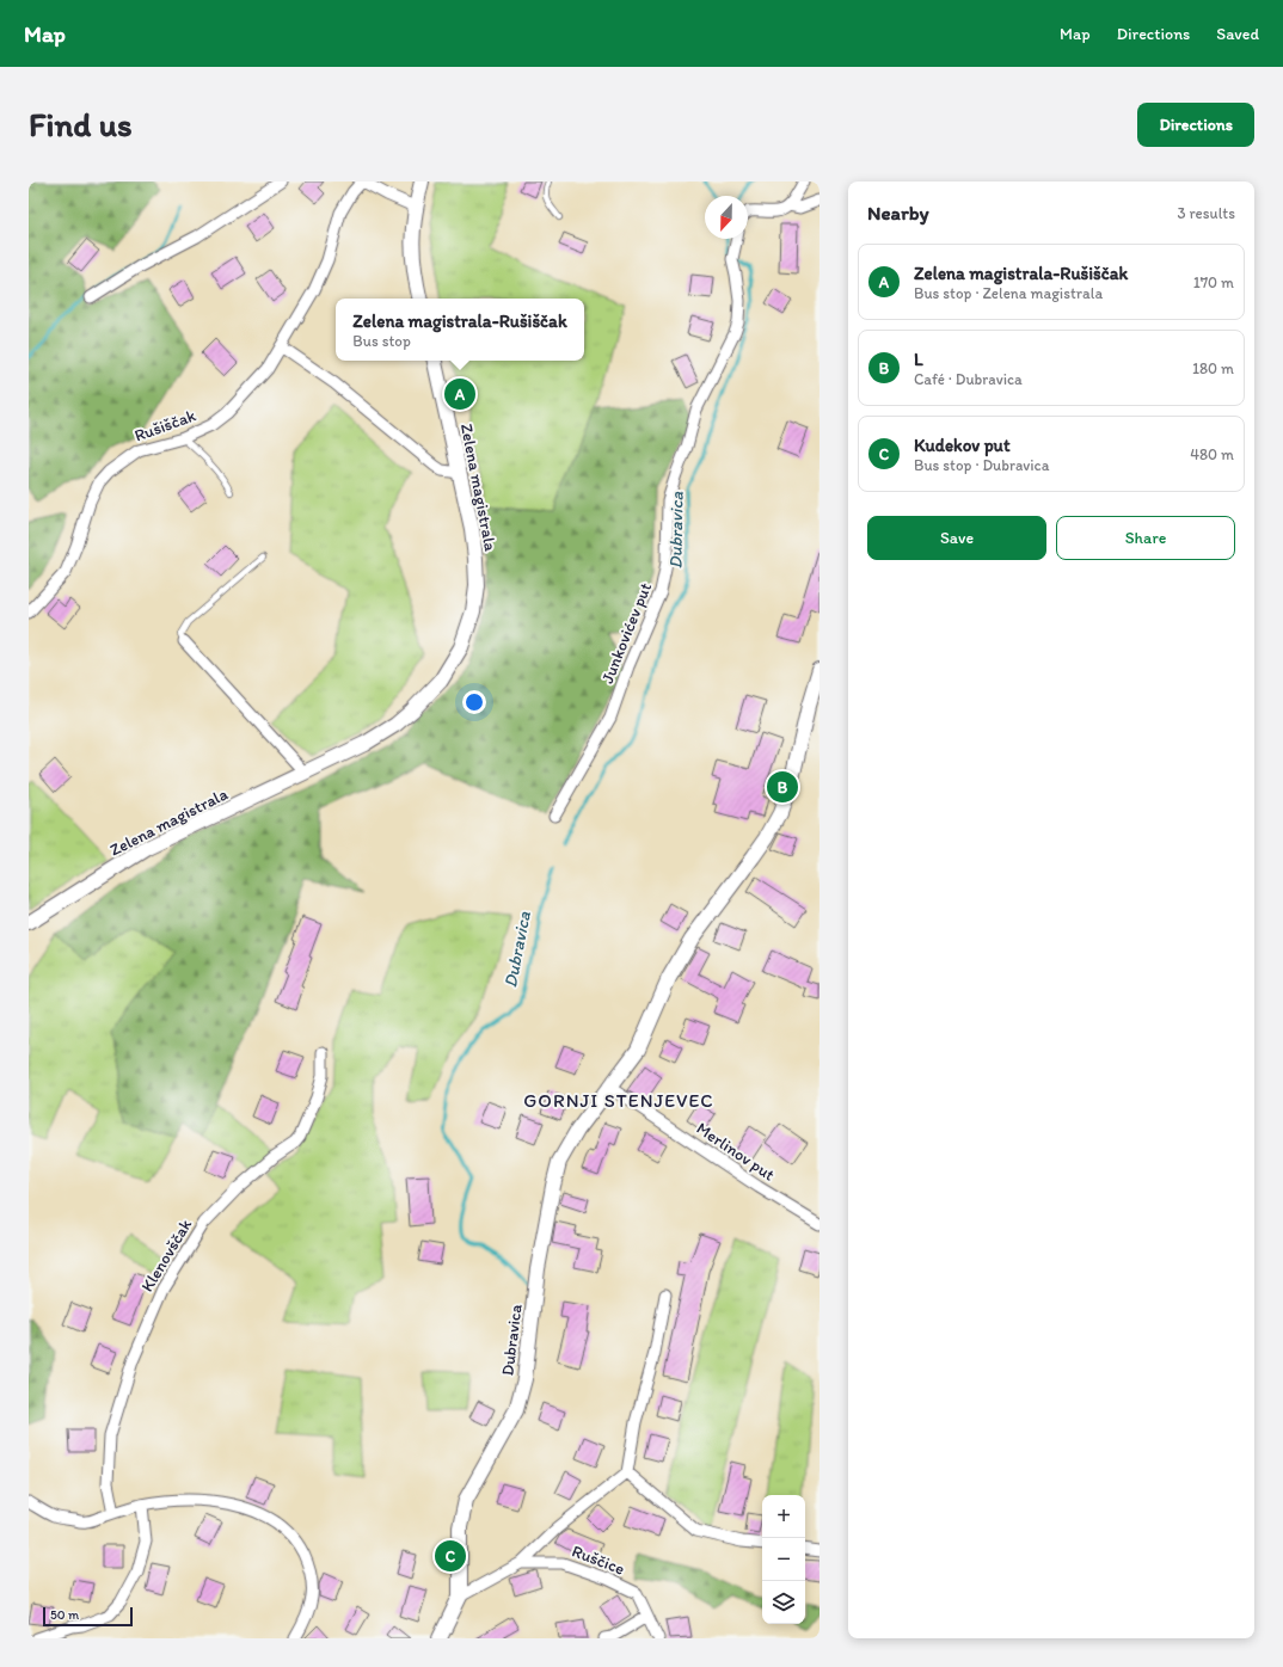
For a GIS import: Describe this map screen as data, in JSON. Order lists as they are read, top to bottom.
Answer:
{
  "streets": {
    "street": [
      "Rušiščak",
      "Zelena magistrala",
      "Junkovićev put",
      "Merlinov put",
      "Klenovščak",
      "Dubravica",
      "Ruščice"
    ]
  },
  "crossings": [
    ["Merlinov put", "Dubravica"]
  ],
  "districts": ["GORNJI STENJEVEC"],
  "water": ["Dubravica"],
  "scale_bar": "50 m",
  "north": "bottom",
  "page": {
    "header": "Map",
    "nav": ["Map", "Directions", "Saved"],
    "buttons": [
      "Directions",
      ["Save", "Share"]
    ],
    "title": "Find us",
    "heading": ["Nearby", "3 results"],
    "list": [
      {
        "mark": "A",
        "name": "Zelena magistrala-Rušiščak",
        "note": "Bus stop · Zelena magistrala",
        "value": "170 m"
      },
      {
        "mark": "B",
        "name": "L",
        "note": "Café · Dubravica",
        "value": "180 m"
      },
      {
        "mark": "C",
        "name": "Kudekov put",
        "note": "Bus stop · Dubravica",
        "value": "480 m"
      }
    ],
    "popup": ["Zelena magistrala-Rušiščak", "Bus stop"],
    "pins": ["A", "B", "C"],
    "map_buttons": ["+", "−"],
    "scale": "50 m"
  }
}
